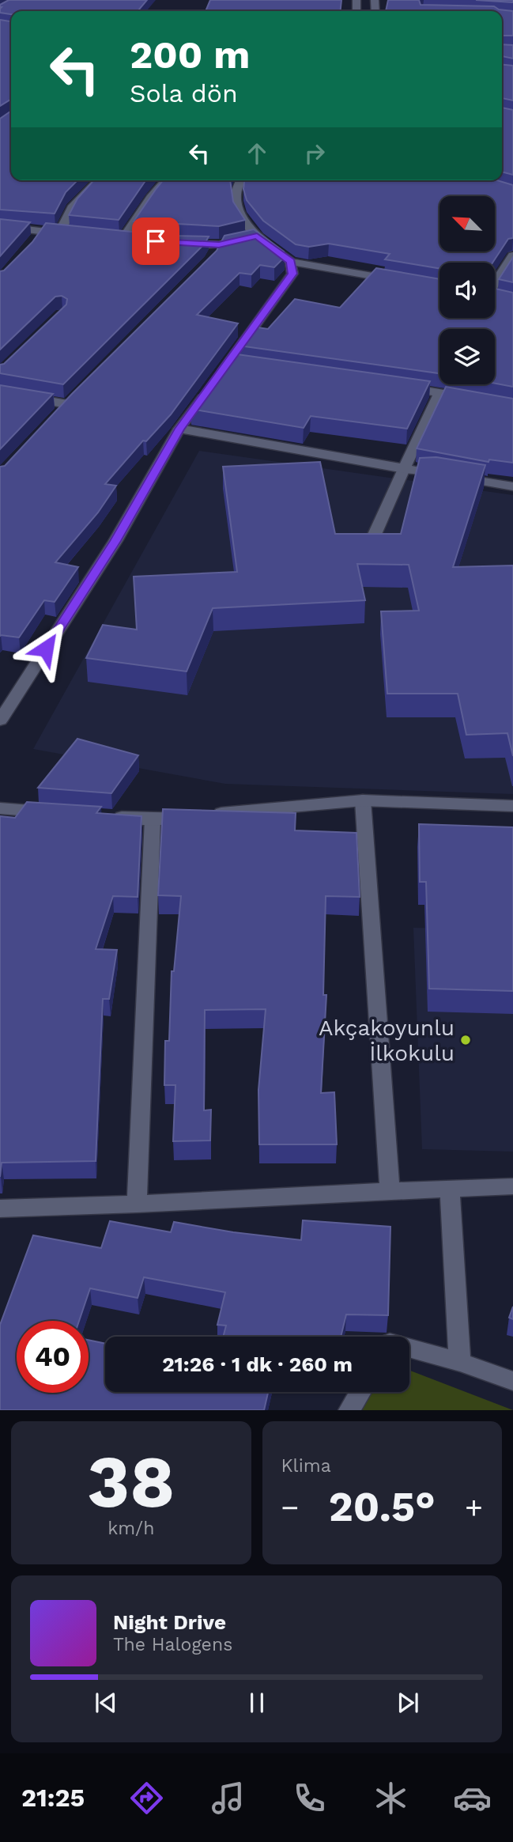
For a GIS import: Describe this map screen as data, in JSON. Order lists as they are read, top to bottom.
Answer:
{
  "places": ["Akçakoyunlu İlkokulu"],
  "north": "top left",
  "page": {
    "turn": ["200 m", "Sola dön"],
    "limit": "40",
    "trip": "21:26 · 1 dk · 260 m",
    "tile": [
      ["38", "km/h"],
      "Klima"
    ],
    "heat": ["−", "20.5°", "+"],
    "song": ["Night Drive", "The Halogens"],
    "tabs": "21:25"
  }
}
